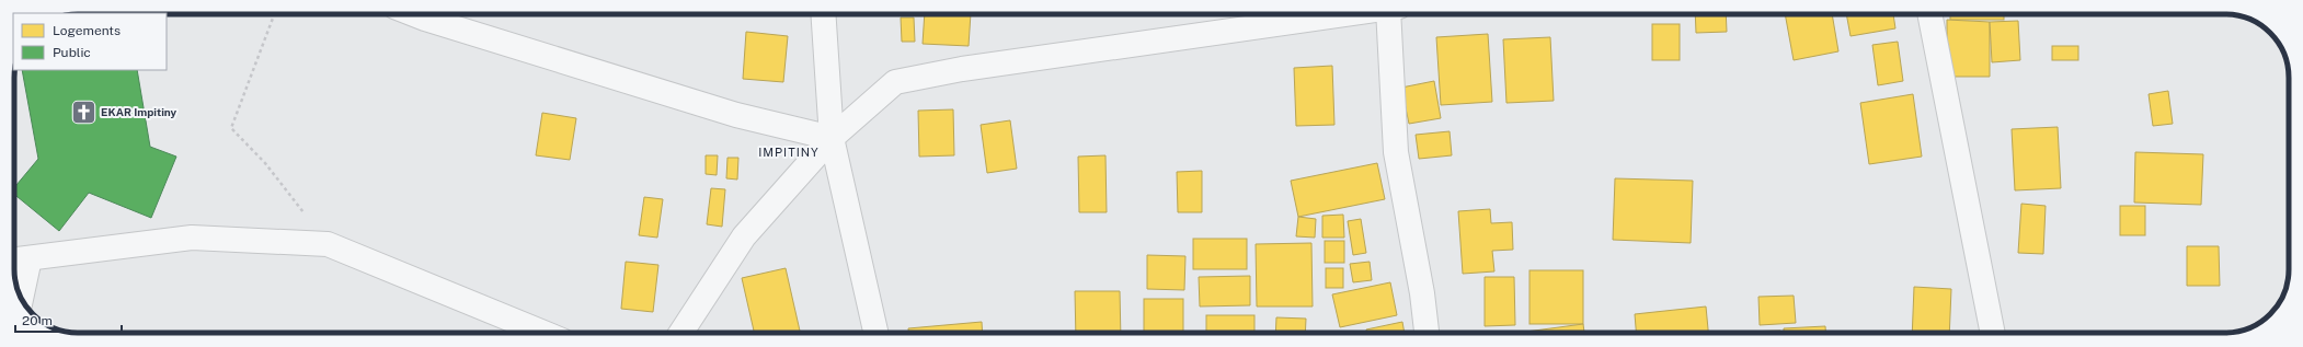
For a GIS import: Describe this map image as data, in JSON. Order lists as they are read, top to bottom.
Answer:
{
  "districts": ["IMPITINY"],
  "places": {
    "church": ["EKAR Impitiny"]
  },
  "legend": ["Logements", "Public"],
  "scale_bar": "20 m"
}
